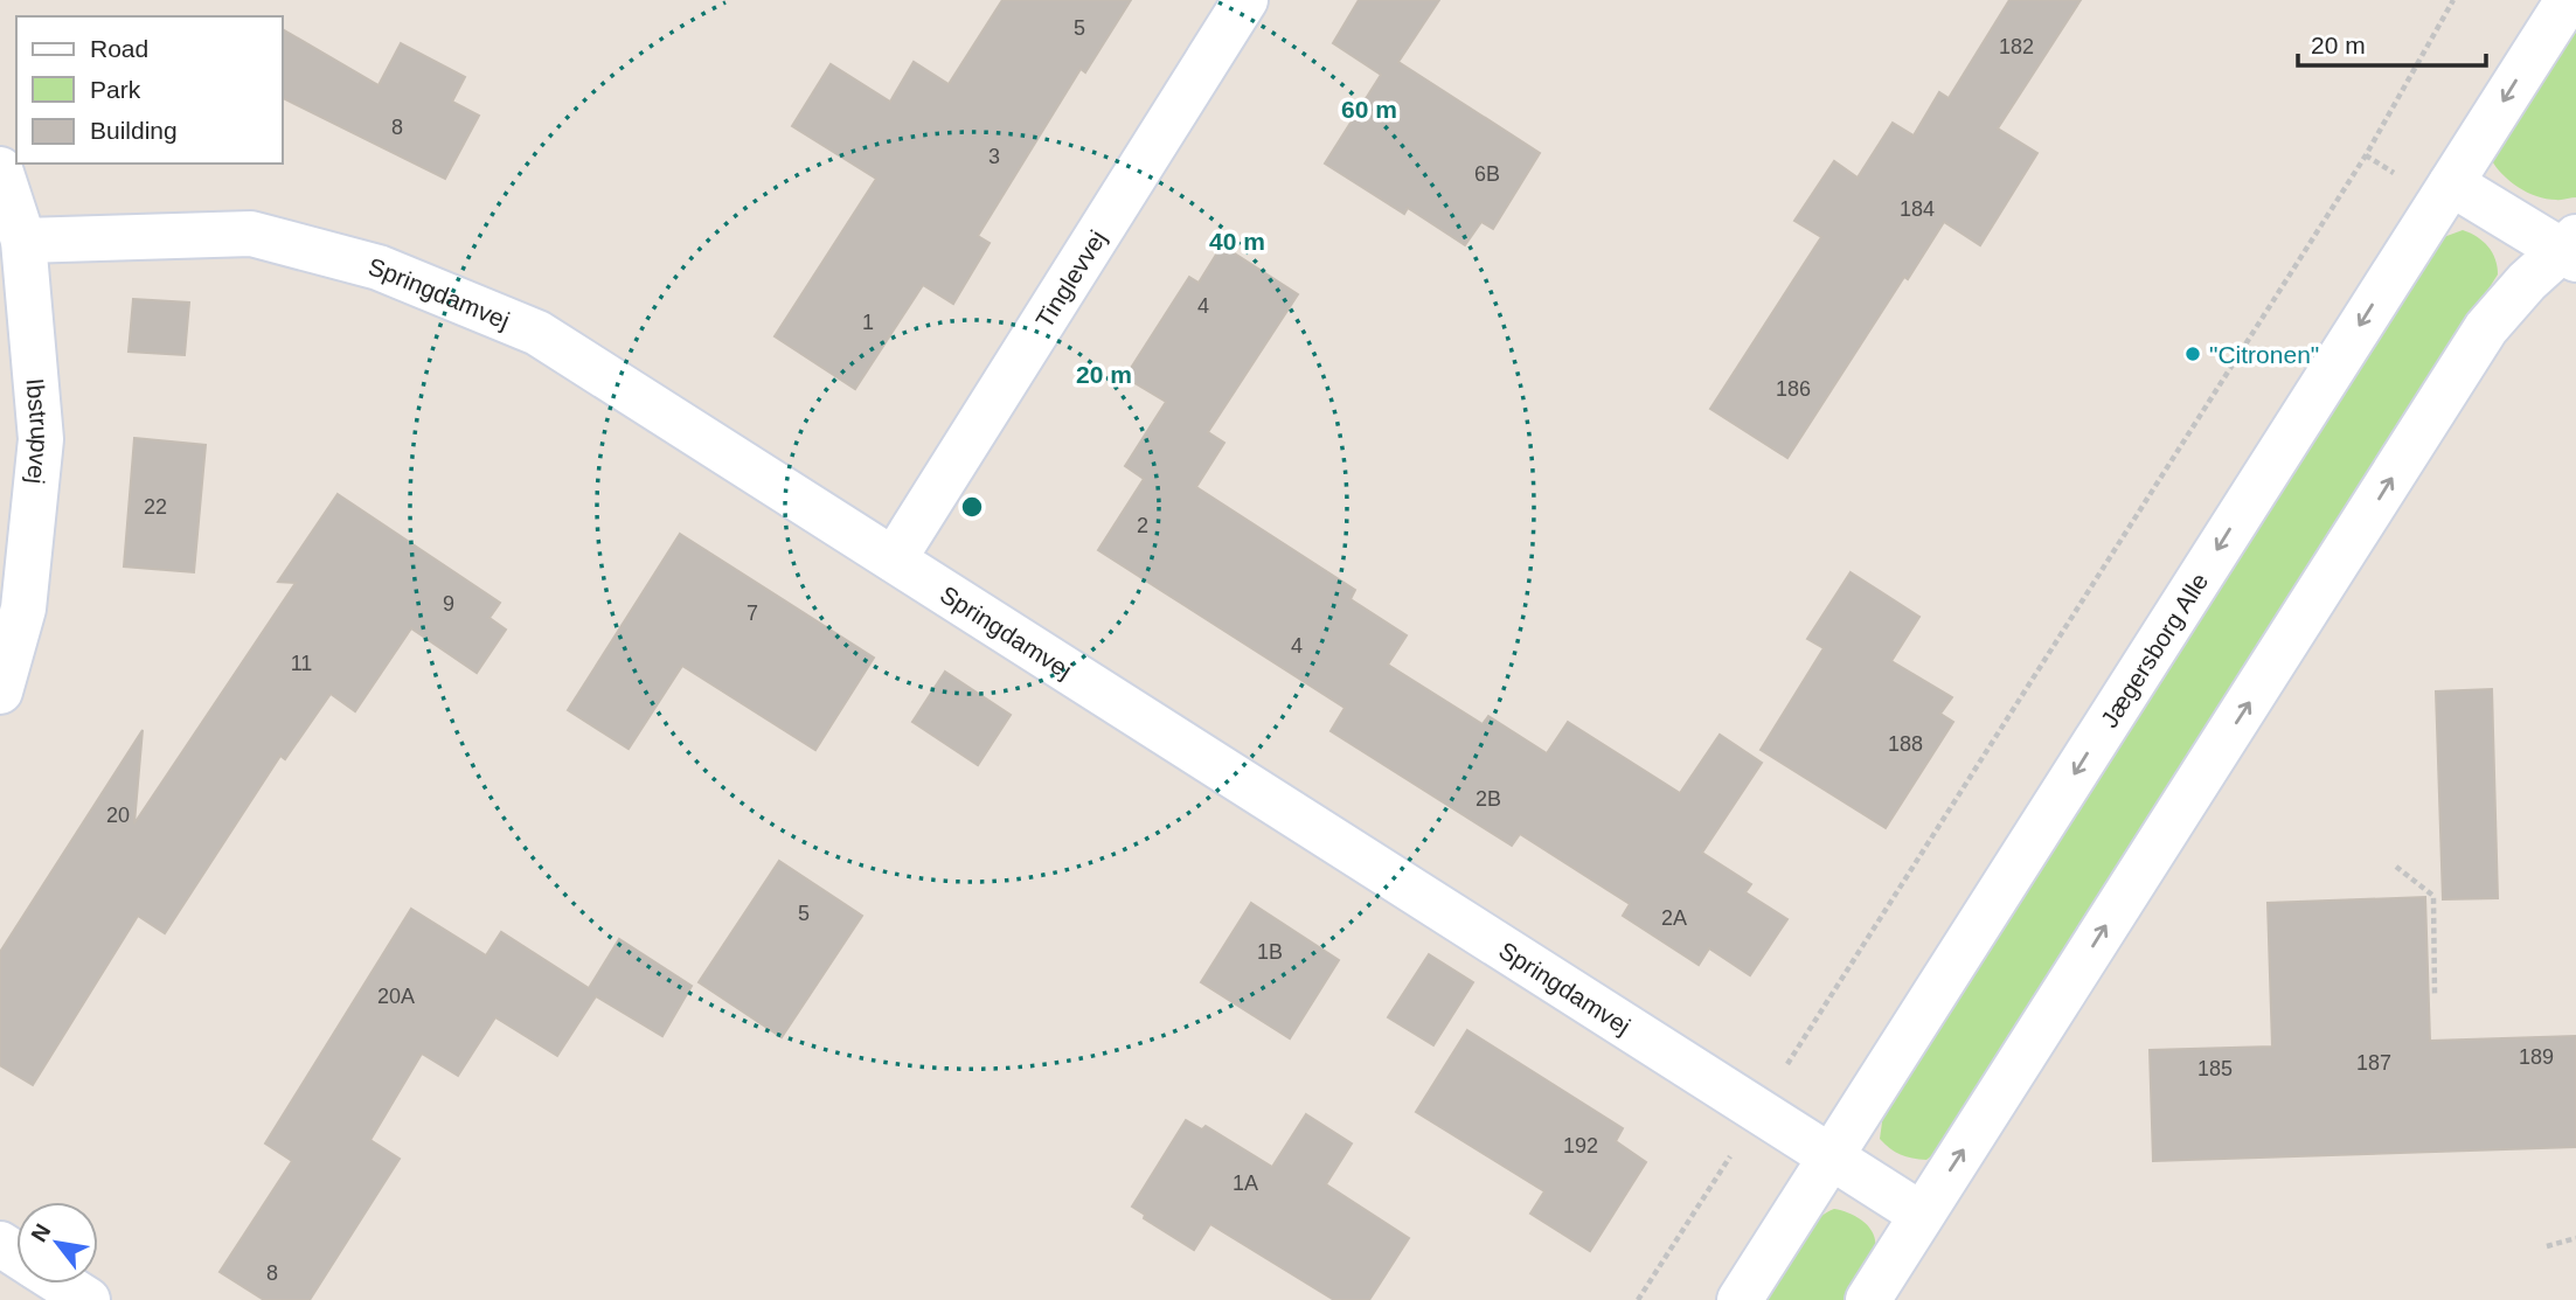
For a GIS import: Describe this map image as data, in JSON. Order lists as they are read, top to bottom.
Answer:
{
  "streets": {
    "street": [
      "Tinglevvej",
      "Springdamvej",
      "Ibstrupvej",
      "Jægersborg Alle"
    ]
  },
  "crossings": [
    ["Tinglevvej", "Springdamvej"],
    ["Springdamvej", "Ibstrupvej"],
    ["Springdamvej", "Jægersborg Alle"]
  ],
  "places": ["\"Citronen\""],
  "house_numbers": [
    "5",
    "182",
    "8",
    "3",
    "6B",
    "184",
    "4",
    "1",
    "186",
    "22",
    "2",
    "9",
    "7",
    "4",
    "11",
    "188",
    "2B",
    "20",
    "5",
    "2A",
    "1B",
    "20A",
    "189",
    "187",
    "185",
    "192",
    "1A",
    "8"
  ],
  "legend": ["Road", "Park", "Building"],
  "scale_bar": "20 m",
  "north": "top left",
  "rings": ["60 m", "40 m", "20 m"]
}
